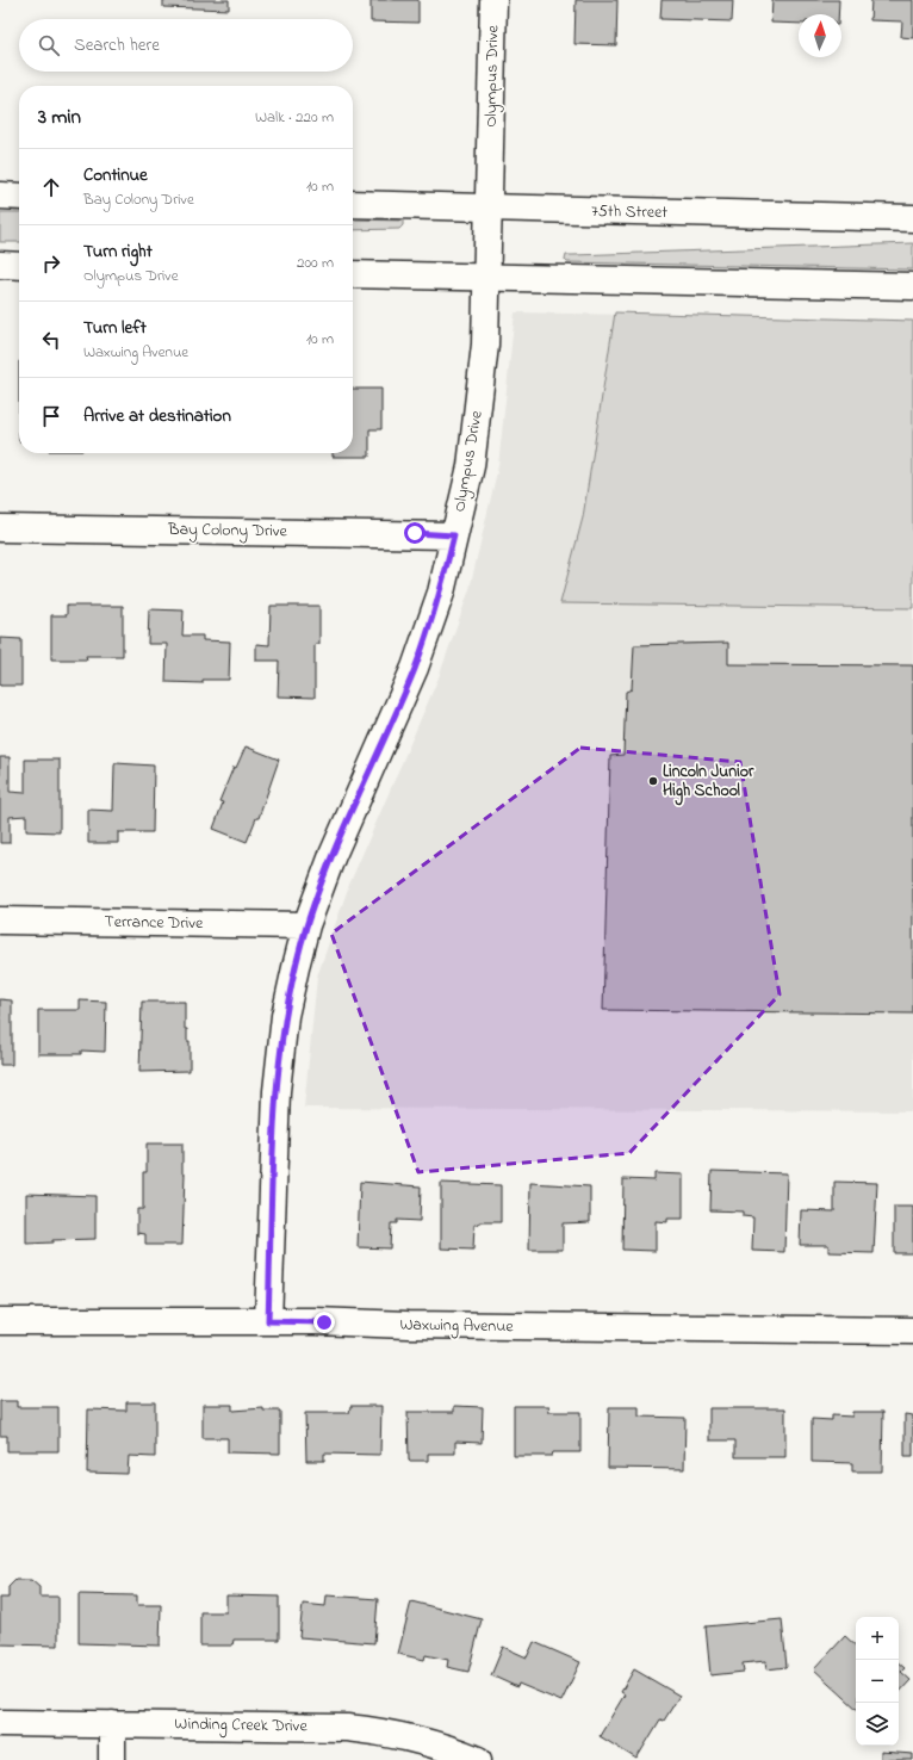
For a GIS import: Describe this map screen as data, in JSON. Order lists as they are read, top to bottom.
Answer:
{
  "streets": {
    "street": [
      "Olympus Drive",
      "75th Street",
      "Bay Colony Drive",
      "Terrance Drive",
      "Waxwing Avenue",
      "Winding Creek Drive"
    ]
  },
  "crossings": [
    ["Olympus Drive", "75th Street"],
    ["Olympus Drive", "Bay Colony Drive"],
    ["Olympus Drive", "Terrance Drive"],
    ["Olympus Drive", "Waxwing Avenue"]
  ],
  "places": ["Lincoln Junior High School"],
  "north": "top",
  "page": {
    "search": "Search here",
    "heading": ["3 min", "Walk · 220 m"],
    "list": [
      ["Continue", "Bay Colony Drive", "10 m"],
      ["Turn right", "Olympus Drive", "200 m"],
      ["Turn left", "Waxwing Avenue", "10 m"],
      "Arrive at destination"
    ],
    "map_buttons": ["+", "−"]
  }
}
